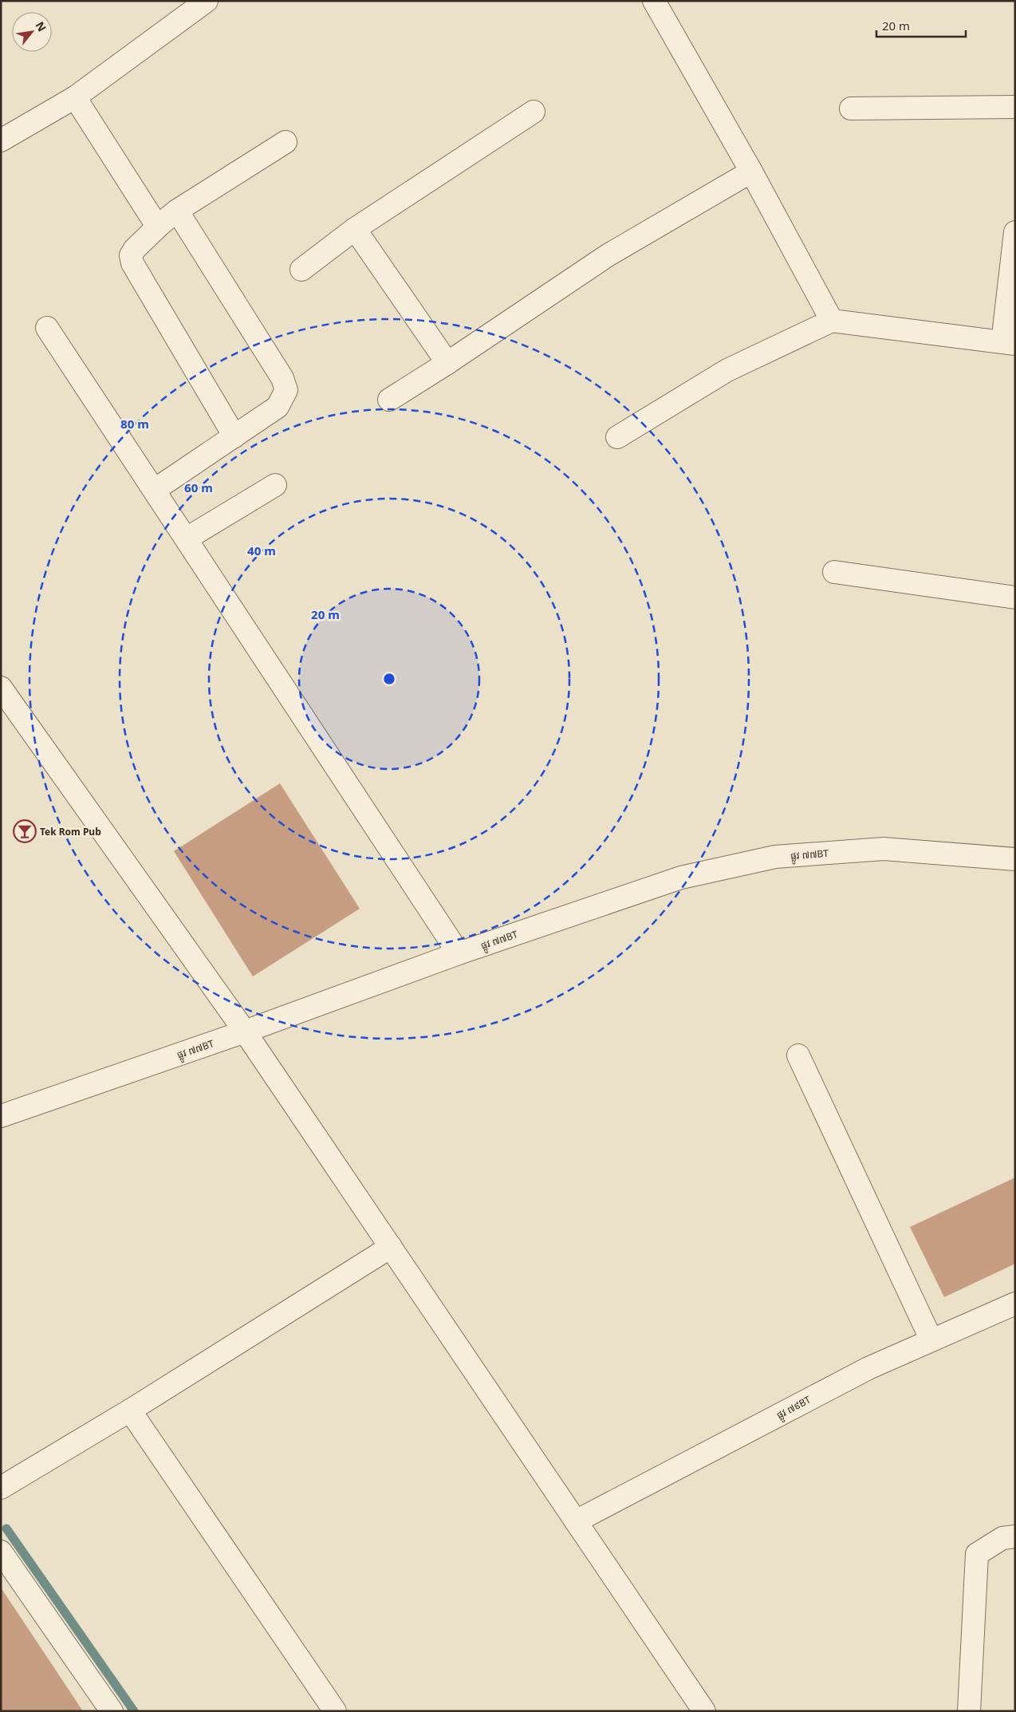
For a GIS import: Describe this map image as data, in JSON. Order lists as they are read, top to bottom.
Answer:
{
  "streets": {
    "street": ["ផ្លូវ ៧៧BT", "ផ្លូវ ៧៩BT"]
  },
  "places": {
    "bar": ["Tek Rom Pub"]
  },
  "scale_bar": "20 m",
  "north": "top right",
  "rings": [
    "80 m",
    "60 m",
    "40 m",
    "20 m"
  ]
}
